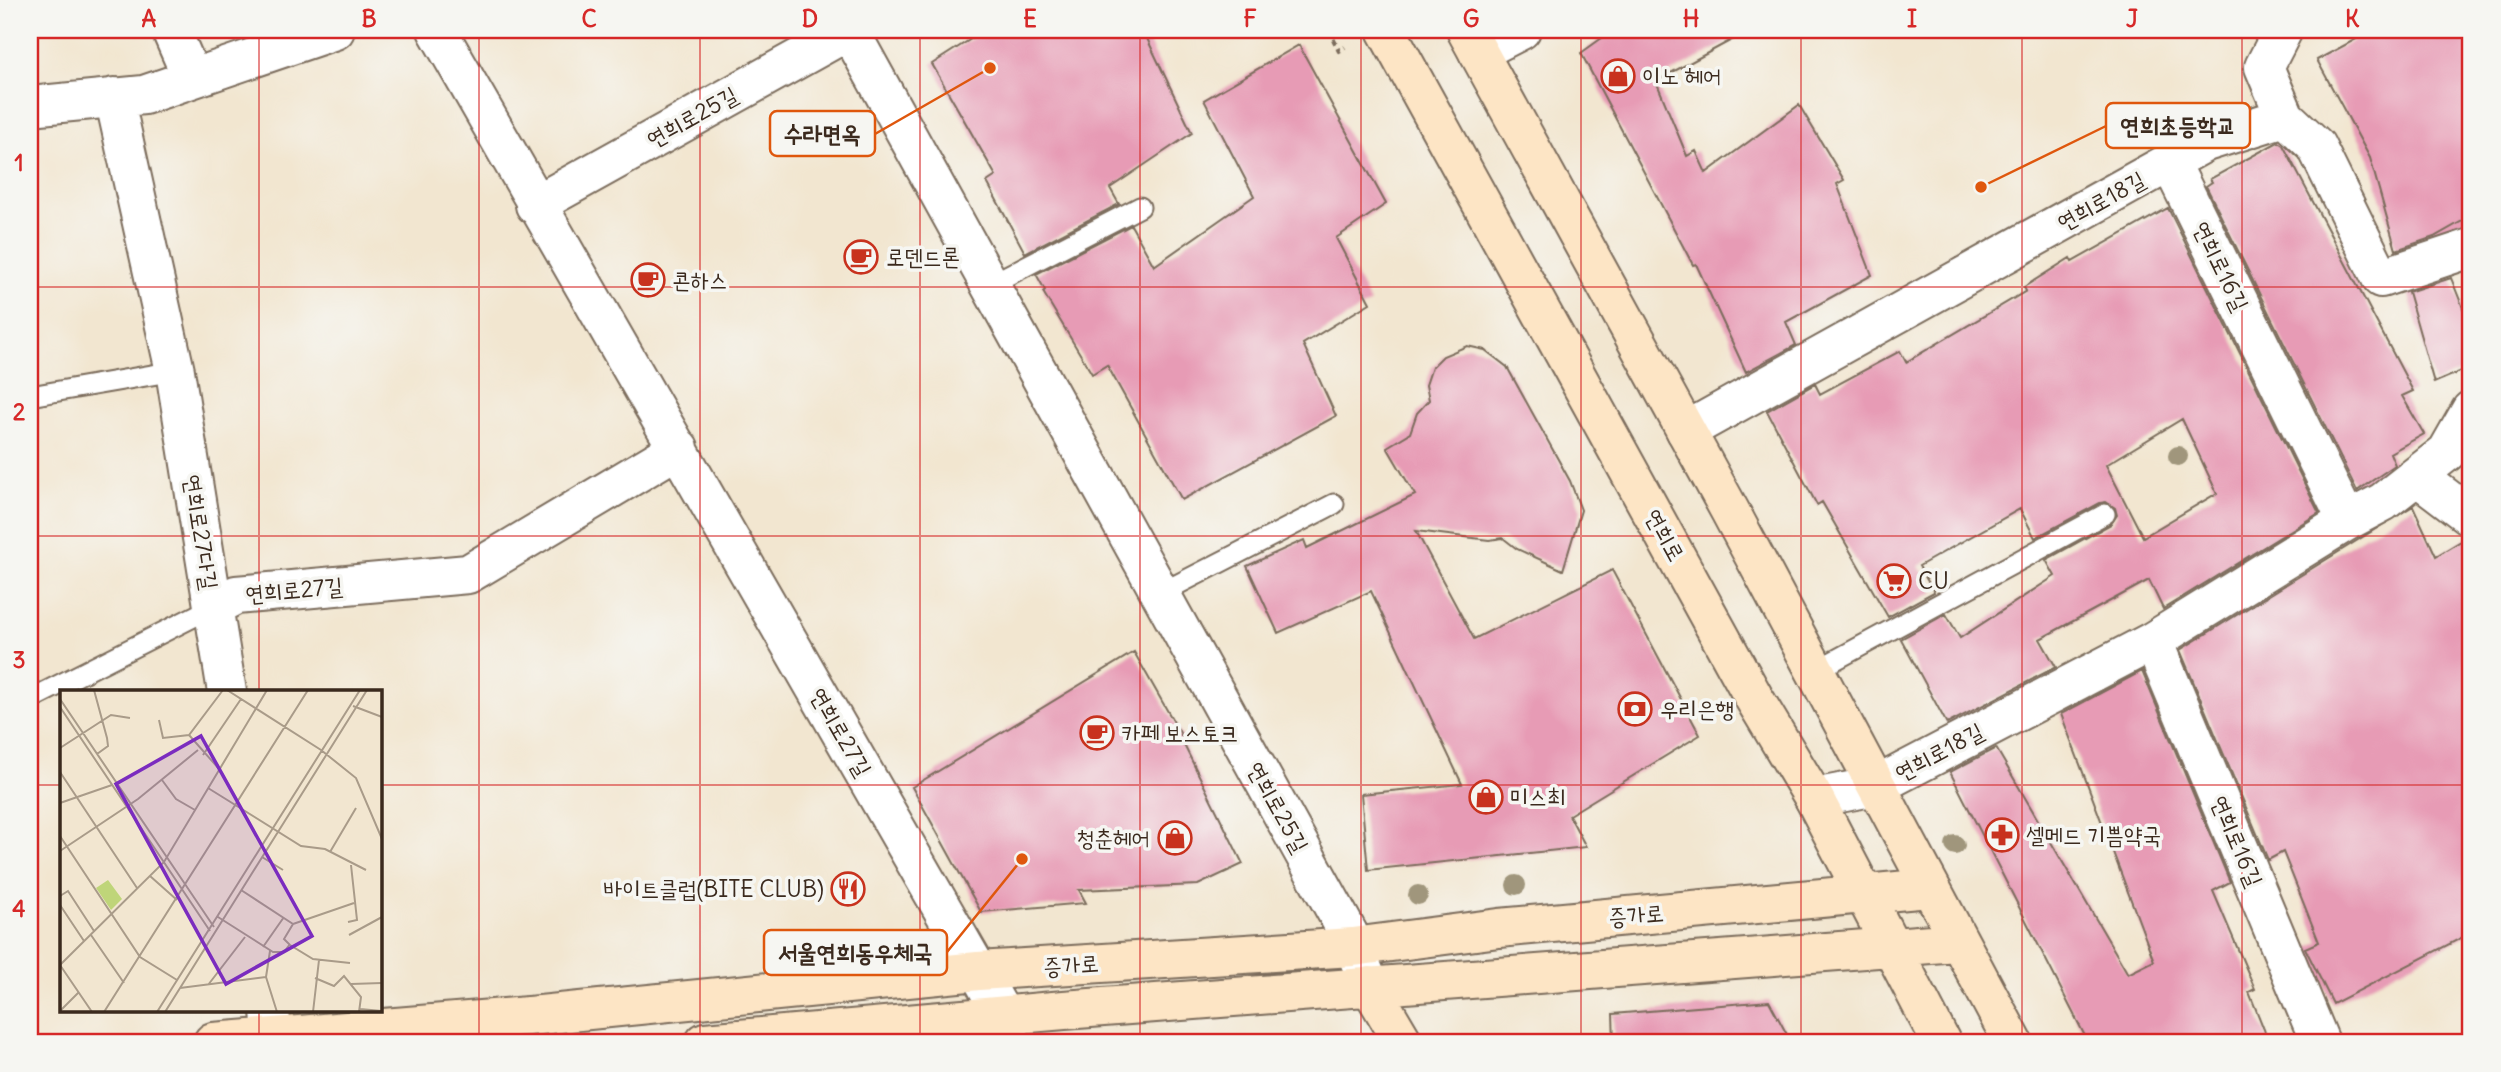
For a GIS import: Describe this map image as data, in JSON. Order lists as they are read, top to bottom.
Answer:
{
  "streets": {
    "main road": ["연희로", "증가로"],
    "street": [
      "연희로25길",
      "연희로18길",
      "연희로16길",
      "연희로27다길",
      "연희로27길"
    ]
  },
  "crossings": [
    ["연희로25길", "연희로27길"],
    ["연희로25길", "증가로"],
    ["연희로18길", "연희로16길"],
    ["연희로18길", "연희로"],
    ["연희로27다길", "연희로27길"],
    ["연희로", "증가로"],
    ["연희로27길", "증가로"]
  ],
  "places": {
    "other": ["수라면옥", "연희초등학교", "서울연희동우체국"],
    "shop": ["이노 헤어", "미스최", "청춘헤어"],
    "cafe": ["로덴드론", "콘하스", "카페 보스토크"],
    "supermarket": ["CU"],
    "bank": ["우리은행"],
    "pharmacy": ["셀메드 기쁨약국"],
    "restaurant": ["바이트클럽(BITE CLUB)"]
  },
  "grid": {
    "columns": [
      "A",
      "B",
      "C",
      "D",
      "E",
      "F",
      "G",
      "H",
      "I",
      "J",
      "K"
    ],
    "rows": [
      "1",
      "2",
      "3",
      "4"
    ]
  }
}
